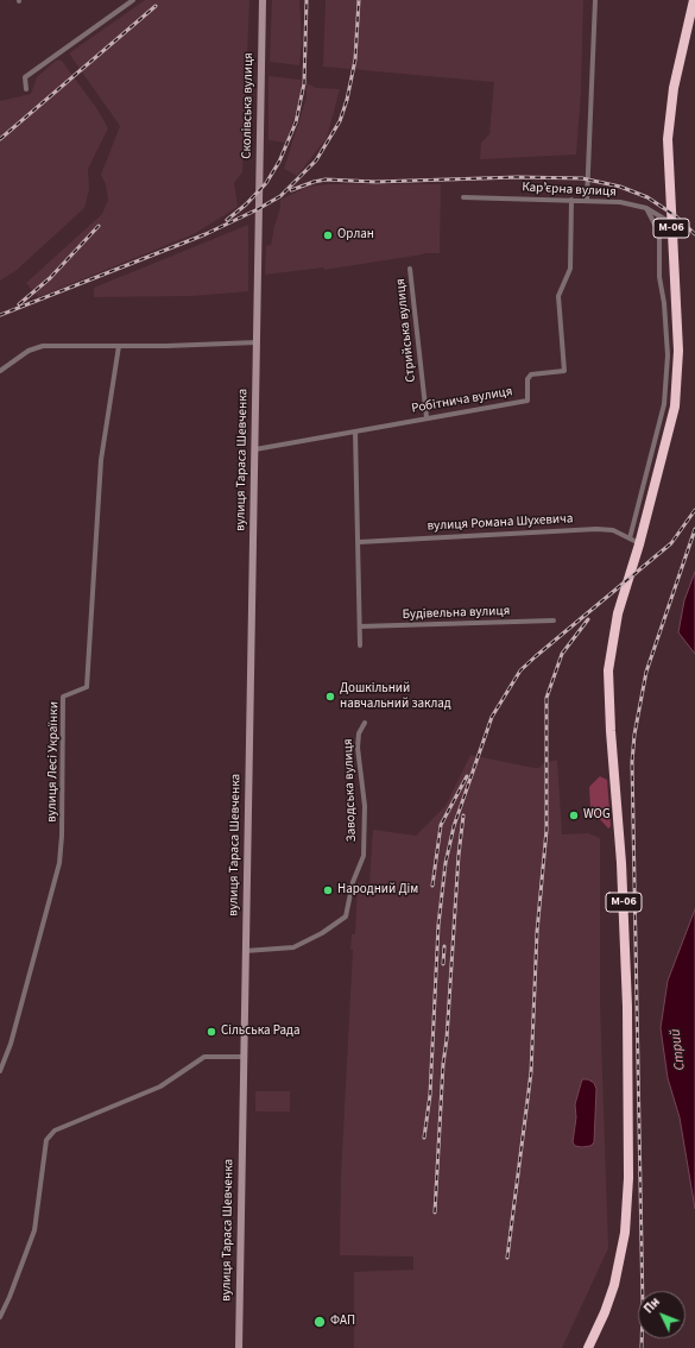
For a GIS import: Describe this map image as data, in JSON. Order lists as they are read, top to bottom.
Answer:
{
  "streets": {
    "highway": ["М-06"],
    "street": [
      "Сколівська вулиця",
      "Карʼєрна вулиця",
      "Стрийська вулиця",
      "Робітнича вулиця",
      "вулиця Тараса Шевченка",
      "вулиця Романа Шухевича",
      "Будівельна вулиця",
      "вулиця Лесі Українки",
      "Заводська вулиця"
    ]
  },
  "crossings": [
    ["Сколівська вулиця", "вулиця Тараса Шевченка"],
    ["Карʼєрна вулиця", "М-06"],
    ["Карʼєрна вулиця", "Робітнича вулиця"],
    ["М-06", "вулиця Романа Шухевича"],
    ["Стрийська вулиця", "Робітнича вулиця"],
    ["Робітнича вулиця", "вулиця Тараса Шевченка"],
    ["вулиця Тараса Шевченка", "Заводська вулиця"]
  ],
  "water": ["Стрий"],
  "places": [
    "Орлан",
    "Дошкільний навчальний заклад",
    "WOG",
    "Народний Дім",
    "Сільська Рада",
    "ФАП"
  ],
  "north": "top left"
}
